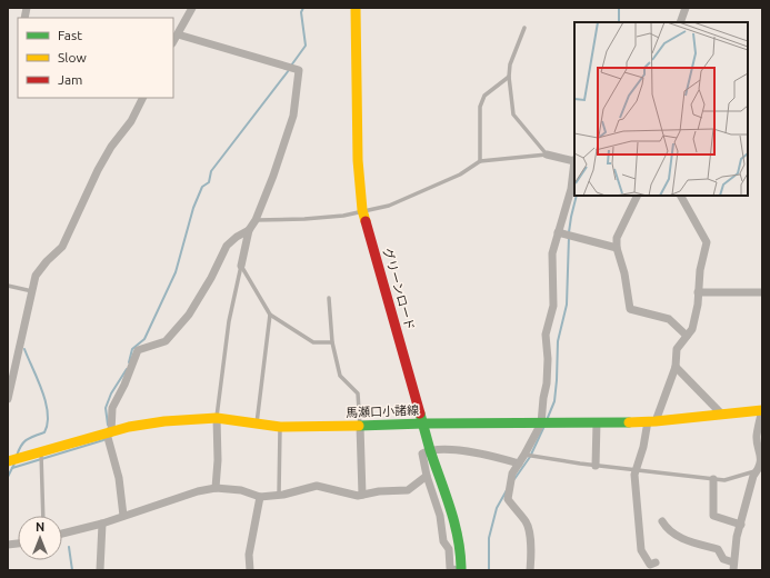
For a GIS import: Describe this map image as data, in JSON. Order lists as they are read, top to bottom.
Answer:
{
  "streets": {
    "main road": ["グリーンロード", "馬瀬口小諸線"]
  },
  "crossings": [
    ["グリーンロード", "馬瀬口小諸線"]
  ],
  "legend": ["Fast", "Slow", "Jam"],
  "north": "top"
}
